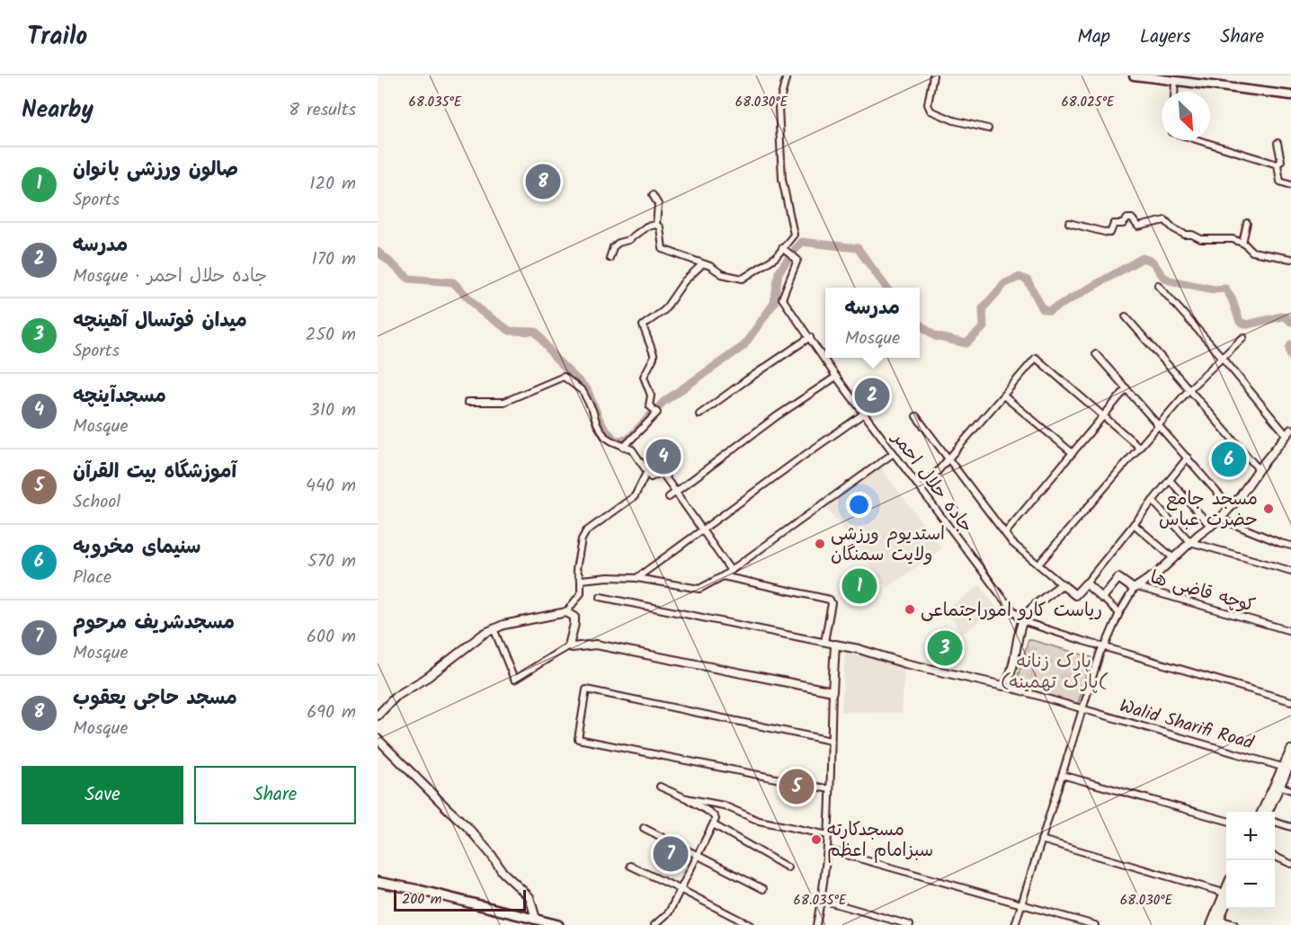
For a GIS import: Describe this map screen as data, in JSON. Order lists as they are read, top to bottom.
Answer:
{
  "streets": {
    "street": ["جاده حلال احمر", "کوچه قاضی ها", "Walid Sharifi Road"]
  },
  "parks": ["پارک زنانه (پارک تهمینه("],
  "places": [
    "مسجد جامع حضرت عباس",
    "استدیوم ورزشی ولایت سمنگان",
    "ریاست کارو اموراجتماعی",
    "مسجدکارته سبزامام اعظم"
  ],
  "scale_bar": "200 m",
  "north": "bottom right",
  "page": {
    "header": "Trailo",
    "nav": ["Map", "Layers", "Share"],
    "heading": ["Nearby", "8 results"],
    "list": [
      {
        "mark": "1",
        "name": "صالون ورزشی بانوان",
        "note": "Sports",
        "value": "120 m"
      },
      {
        "mark": "2",
        "name": "مدرسه",
        "note": "Mosque · جاده حلال احمر",
        "value": "170 m"
      },
      {
        "mark": "3",
        "name": "میدان فوتسال آهینچه",
        "note": "Sports",
        "value": "250 m"
      },
      {
        "mark": "4",
        "name": "مسجدآینچه",
        "note": "Mosque",
        "value": "310 m"
      },
      {
        "mark": "5",
        "name": "آموزشگاه بیت القرآن",
        "note": "School",
        "value": "440 m"
      },
      {
        "mark": "6",
        "name": "سنیمای مخروبه",
        "note": "Place",
        "value": "570 m"
      },
      {
        "mark": "7",
        "name": "مسجدشریف مرحوم",
        "note": "Mosque",
        "value": "600 m"
      },
      {
        "mark": "8",
        "name": "مسجد حاجی یعقوب",
        "note": "Mosque",
        "value": "690 m"
      }
    ],
    "pins": [
      "8",
      "2",
      "4",
      "6",
      "1",
      "3",
      "5",
      "7"
    ],
    "popup": ["مدرسه", "Mosque"],
    "buttons": ["Save", "Share"],
    "map_buttons": ["+", "−"],
    "scale": "200 m"
  },
  "coordinates": ["68.035°E", "68.030°E", "68.025°E"]
}
